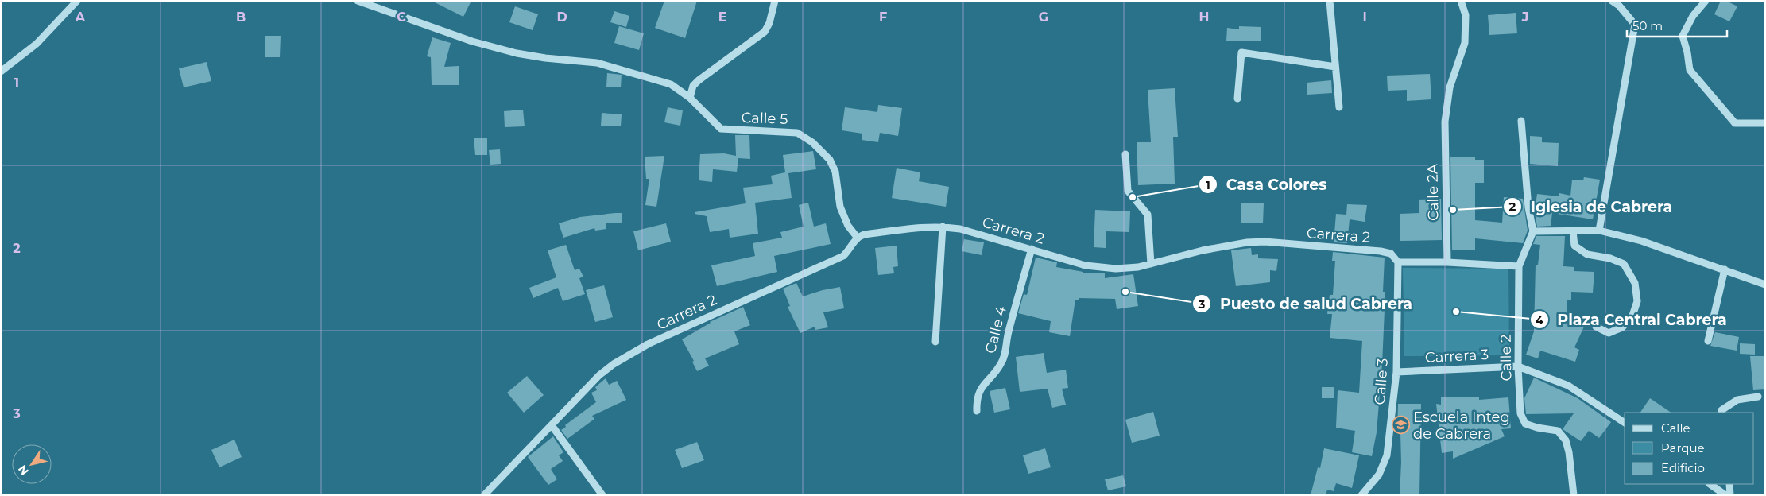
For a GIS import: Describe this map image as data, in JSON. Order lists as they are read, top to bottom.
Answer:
{
  "streets": {
    "street": [
      "Calle 5",
      "Calle 2A",
      "Carrera 2",
      "Calle 4",
      "Carrera 3",
      "Calle 2",
      "Calle 3"
    ]
  },
  "crossings": [
    ["Calle 5", "Carrera 2"],
    ["Carrera 2", "Calle 4"],
    ["Carrera 2", "Calle 3"],
    ["Carrera 3", "Calle 2"],
    ["Carrera 3", "Calle 3"]
  ],
  "places": {
    "other": [
      "Casa Colores",
      "Iglesia de Cabrera",
      "Puesto de salud Cabrera",
      "Plaza Central Cabrera"
    ],
    "school or university": ["Escuela Integ de Cabrera"]
  },
  "legend": ["Calle", "Parque", "Edificio"],
  "scale_bar": "50 m",
  "north": "bottom left",
  "grid": {
    "columns": [
      "A",
      "B",
      "C",
      "D",
      "E",
      "F",
      "G",
      "H",
      "I",
      "J"
    ],
    "rows": ["1", "2", "3"]
  }
}
